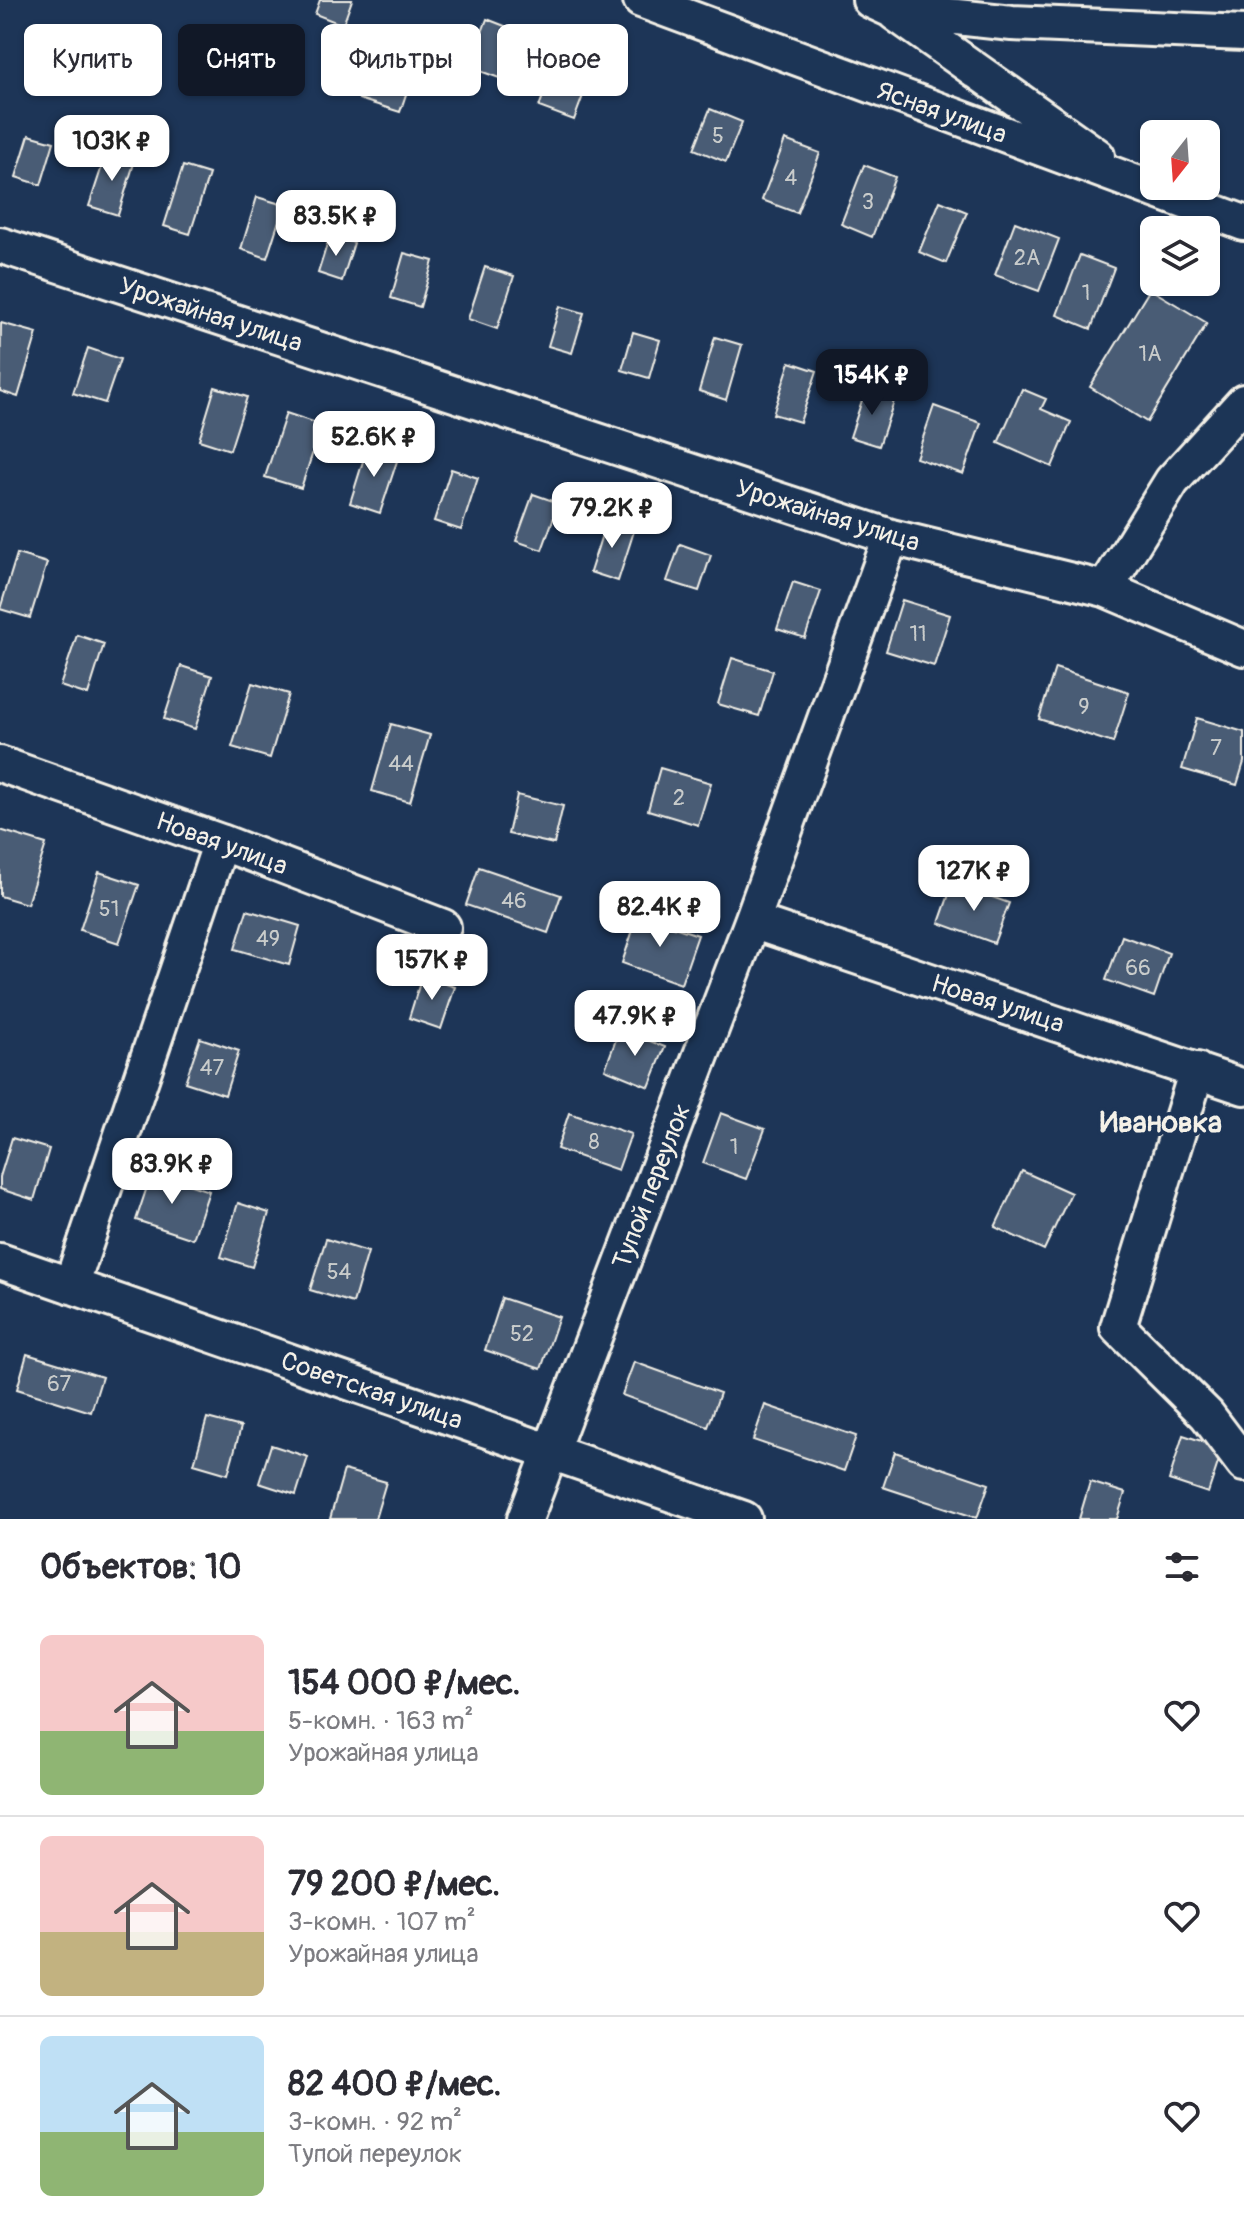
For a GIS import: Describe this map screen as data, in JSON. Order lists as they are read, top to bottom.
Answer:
{
  "streets": {
    "street": [
      "Ясная улица",
      "Урожайная улица",
      "Новая улица",
      "Тупой переулок",
      "Советская улица"
    ]
  },
  "crossings": [
    ["Урожайная улица", "Тупой переулок"],
    ["Новая улица", "Тупой переулок"],
    ["Тупой переулок", "Советская улица"]
  ],
  "districts": ["Ивановка"],
  "house_numbers": [
    "5",
    "4",
    "3",
    "2А",
    "1",
    "1А",
    "11",
    "9",
    "7",
    "44",
    "2",
    "46",
    "51",
    "49",
    "66",
    "47",
    "8",
    "1",
    "54",
    "52",
    "67"
  ],
  "north": "bottom",
  "page": {
    "chip": [
      "Купить",
      "Снять",
      "Фильтры",
      "Новое"
    ],
    "price": [
      "103K ₽",
      "83.5K ₽",
      "154K ₽",
      "52.6K ₽",
      "79.2K ₽",
      "127K ₽",
      "82.4K ₽",
      "157K ₽",
      "47.9K ₽",
      "83.9K ₽"
    ],
    "heading": "Объектов: 10",
    "list": [
      {
        "name": "154 000 ₽/мес.",
        "note": "5-комн. · 163 m² · Урожайная улица"
      },
      {
        "name": "79 200 ₽/мес.",
        "note": "3-комн. · 107 m² · Урожайная улица"
      },
      {
        "name": "82 400 ₽/мес.",
        "note": "3-комн. · 92 m² · Тупой переулок"
      }
    ]
  }
}
